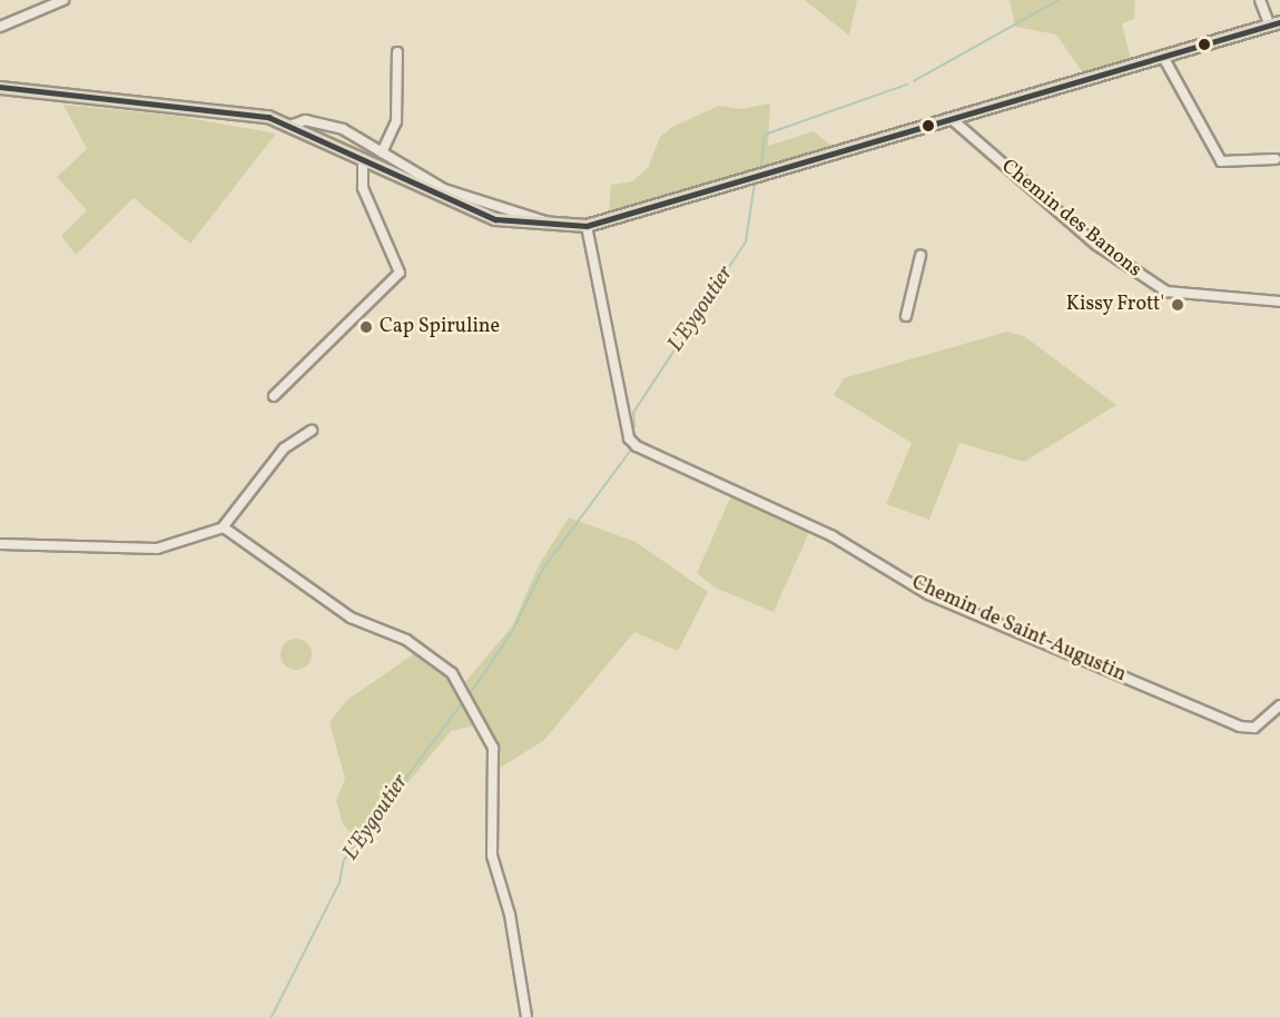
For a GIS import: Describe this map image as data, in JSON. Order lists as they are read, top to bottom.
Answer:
{
  "streets": {
    "street": ["Chemin des Banons", "Chemin de Saint-Augustin"]
  },
  "water": ["L'Eygoutier"],
  "places": ["Kissy Frott'", "Cap Spiruline"]
}
